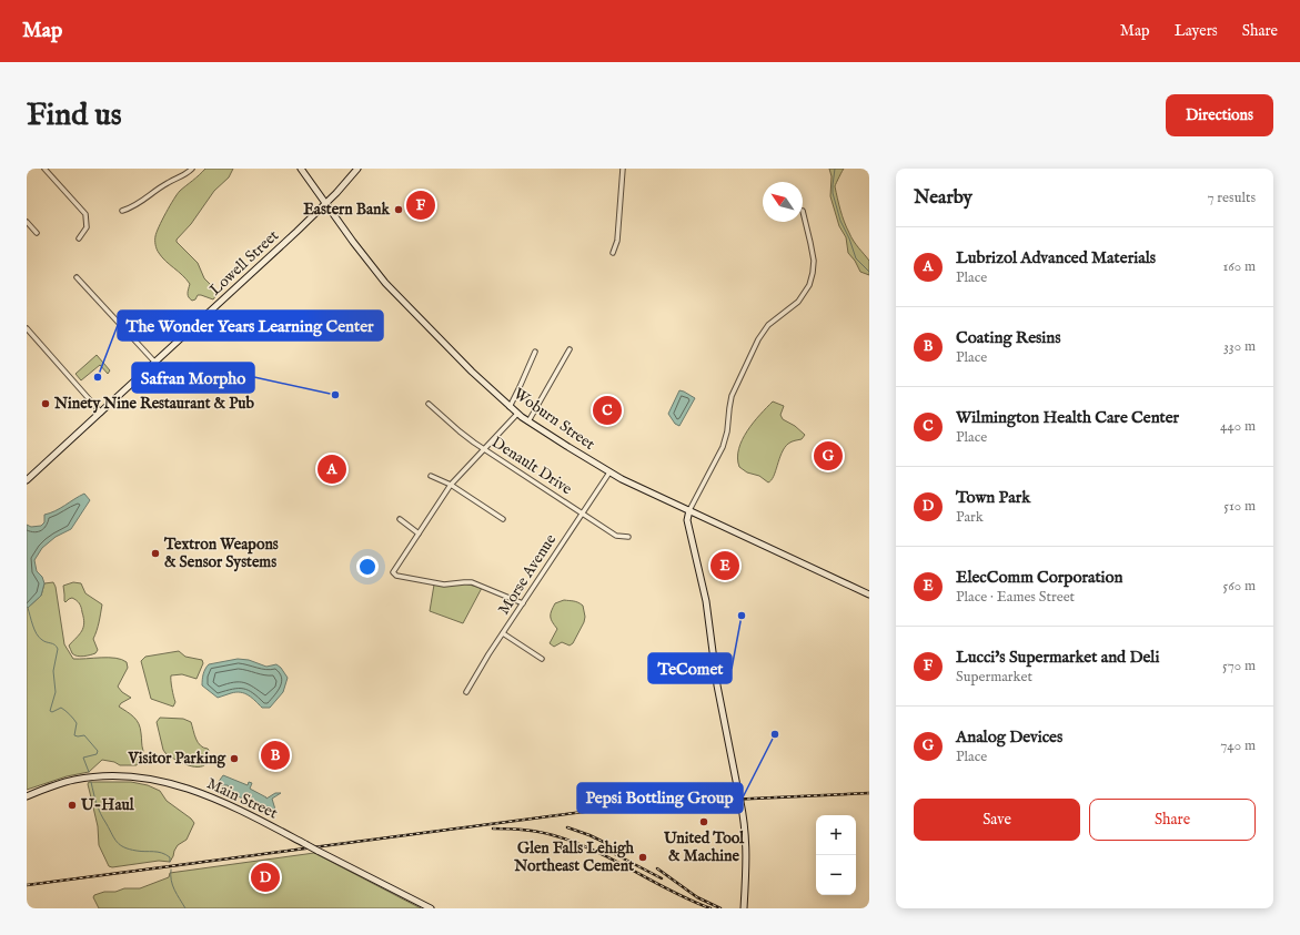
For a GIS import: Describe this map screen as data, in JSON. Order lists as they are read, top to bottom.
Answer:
{
  "streets": {
    "main road": ["Lowell Street", "Woburn Street", "Main Street"],
    "street": ["Denault Drive", "Morse Avenue"]
  },
  "crossings": [
    ["Lowell Street", "Woburn Street"],
    ["Woburn Street", "Morse Avenue"],
    ["Denault Drive", "Morse Avenue"]
  ],
  "places": [
    "Eastern Bank",
    "The Wonder Years Learning Center",
    "Safran Morpho",
    "Ninety Nine Restaurant & Pub",
    "Textron Weapons & Sensor Systems",
    "TeComet",
    "Pepsi Bottling Group",
    "Visitor Parking",
    "U-Haul",
    "United Tool & Machine",
    "Glen Falls Lehigh Northeast Cement"
  ],
  "north": "top left",
  "page": {
    "header": "Map",
    "nav": ["Map", "Layers", "Share"],
    "buttons": [
      "Directions",
      ["Save", "Share"]
    ],
    "title": "Find us",
    "heading": ["Nearby", "7 results"],
    "pins": [
      "F",
      "C",
      "G",
      "A",
      "E",
      "B",
      "D"
    ],
    "list": [
      {
        "mark": "A",
        "name": "Lubrizol Advanced Materials",
        "note": "Place",
        "value": "160 m"
      },
      {
        "mark": "B",
        "name": "Coating Resins",
        "note": "Place",
        "value": "330 m"
      },
      {
        "mark": "C",
        "name": "Wilmington Health Care Center",
        "note": "Place",
        "value": "440 m"
      },
      {
        "mark": "D",
        "name": "Town Park",
        "note": "Park",
        "value": "510 m"
      },
      {
        "mark": "E",
        "name": "ElecComm Corporation",
        "note": "Place · Eames Street",
        "value": "560 m"
      },
      {
        "mark": "F",
        "name": "Lucci's Supermarket and Deli",
        "note": "Supermarket",
        "value": "570 m"
      },
      {
        "mark": "G",
        "name": "Analog Devices",
        "note": "Place",
        "value": "740 m"
      }
    ],
    "map_buttons": ["+", "−"]
  }
}
